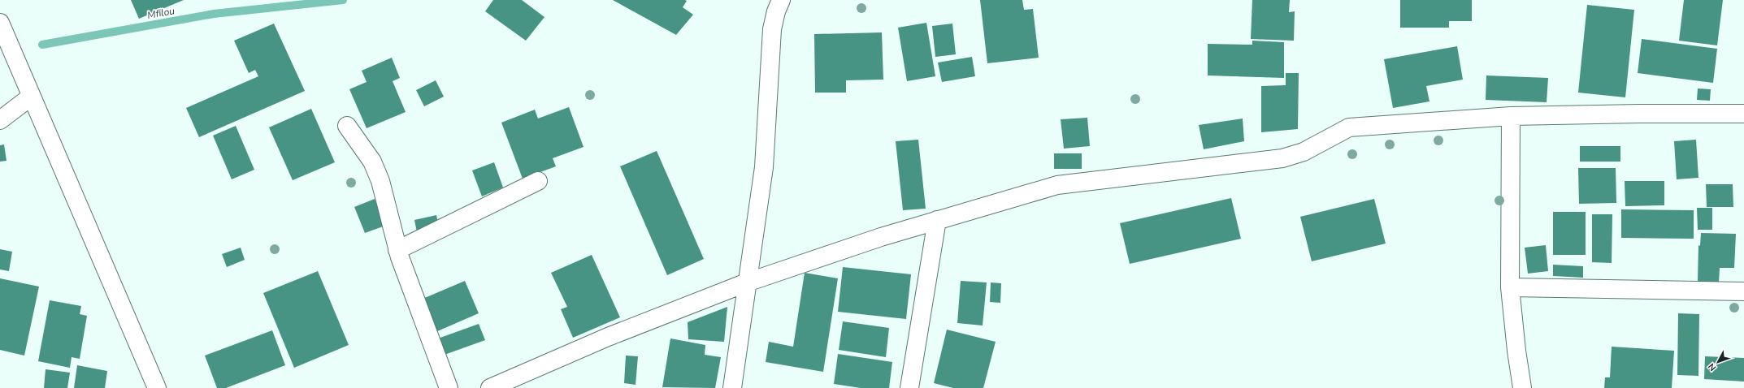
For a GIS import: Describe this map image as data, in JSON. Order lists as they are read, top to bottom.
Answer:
{
  "water": ["Mfilou"],
  "north": "bottom left"
}
